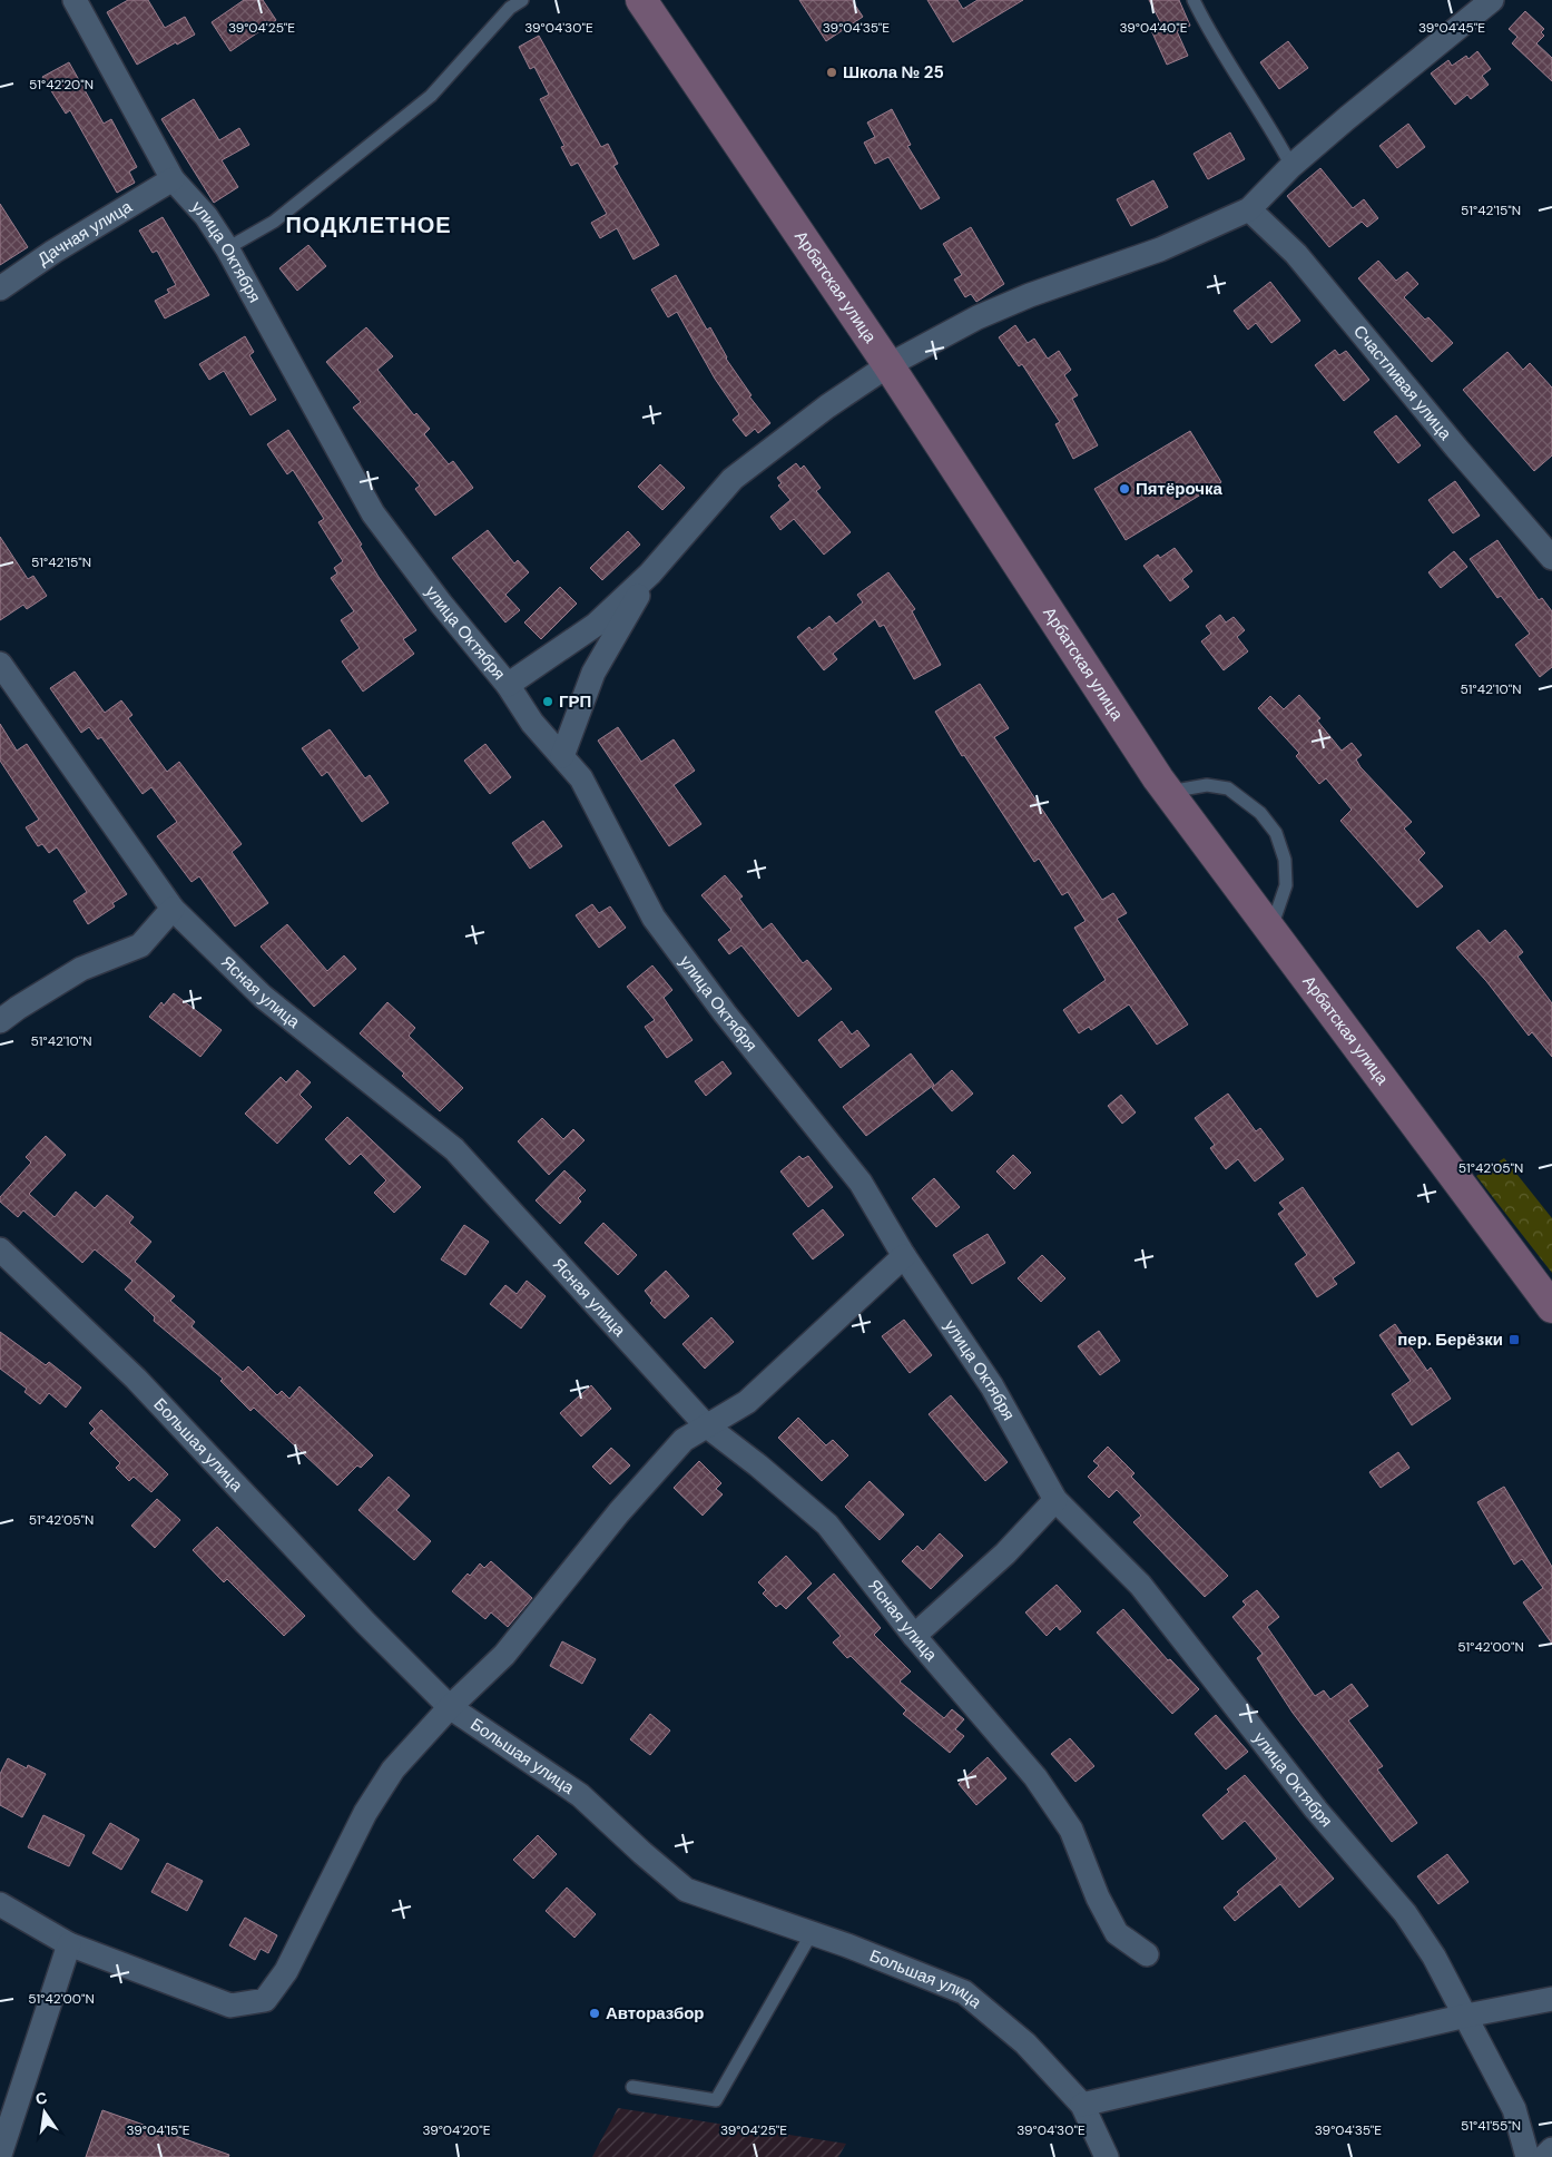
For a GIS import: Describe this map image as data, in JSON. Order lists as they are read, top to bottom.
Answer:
{
  "streets": {
    "main road": ["Арбатская улица"],
    "street": [
      "Дачная улица",
      "улица Октября",
      "Счастливая улица",
      "Ясная улица",
      "Большая улица"
    ]
  },
  "crossings": [
    ["Дачная улица", "улица Октября"]
  ],
  "districts": ["ПОДКЛЕТНОЕ"],
  "places": {
    "other": [
      "Школа № 25",
      "Пятёрочка",
      "ГРП",
      "Авторазбор"
    ],
    "transit": ["пер. Берёзки"]
  },
  "north": "top",
  "coordinates": [
    "39°04'25\"E",
    "39°04'30\"E",
    "39°04'35\"E",
    "39°04'40\"E",
    "39°04'45\"E",
    "51°42'20\"N",
    "51°42'15\"N",
    "51°42'10\"N",
    "51°42'05\"N",
    "51°42'00\"N",
    "51°41'55\"N",
    "39°04'15\"E",
    "39°04'20\"E"
  ]
}
